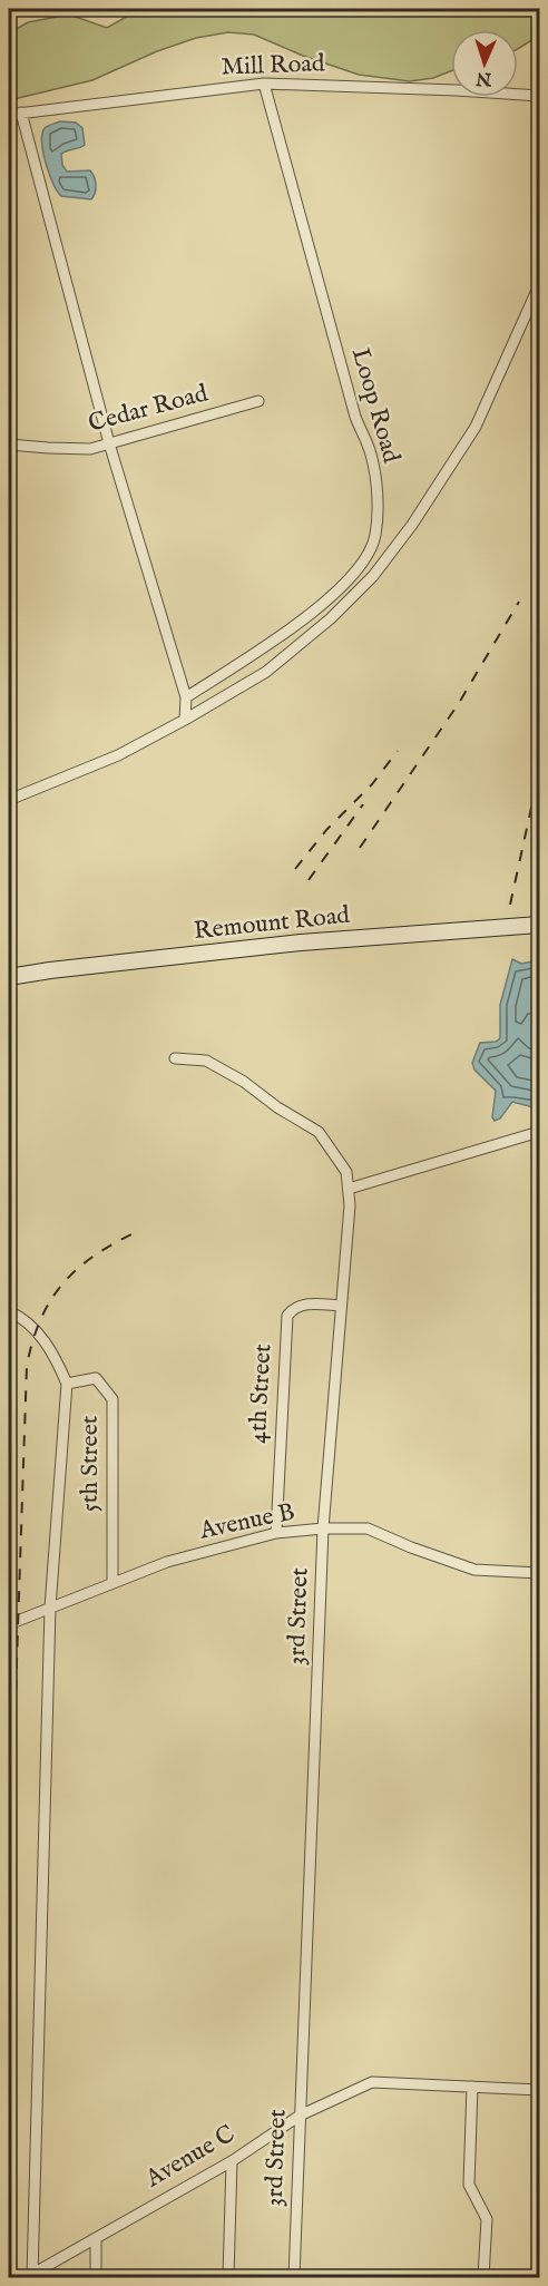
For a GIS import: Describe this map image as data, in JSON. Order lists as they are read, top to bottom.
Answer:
{
  "streets": {
    "main road": ["Remount Road"],
    "street": [
      "Mill Road",
      "Loop Road",
      "Cedar Road",
      "4th Street",
      "5th Street",
      "Avenue B",
      "3rd Street",
      "Avenue C"
    ]
  },
  "crossings": [
    ["Mill Road", "Loop Road"],
    ["4th Street", "Avenue B"],
    ["4th Street", "3rd Street"],
    ["5th Street", "Avenue B"],
    ["Avenue B", "3rd Street"],
    ["3rd Street", "Avenue C"]
  ],
  "north": "bottom"
}
